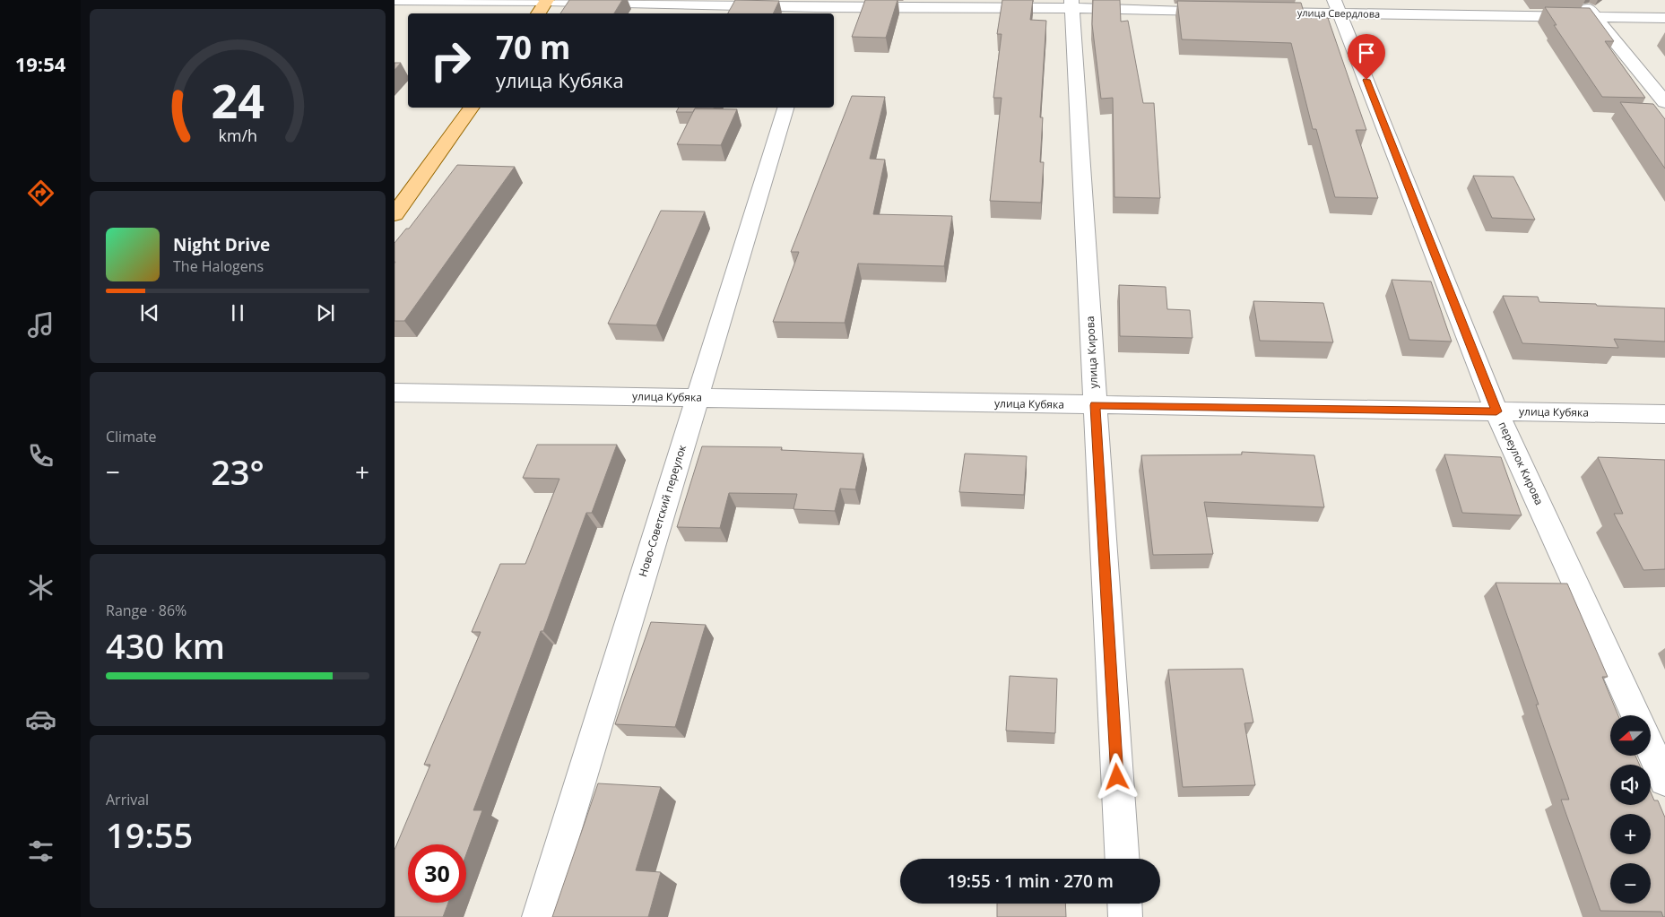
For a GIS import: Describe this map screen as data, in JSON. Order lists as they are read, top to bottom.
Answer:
{
  "streets": {
    "street": [
      "улица Свердлова",
      "улица Кирова",
      "улица Кубяка",
      "переулок Кирова",
      "Ново-Советский переулок"
    ]
  },
  "crossings": [
    ["улица Свердлова", "переулок Кирова"],
    ["улица Кирова", "улица Кубяка"],
    ["улица Кубяка", "переулок Кирова"],
    ["улица Кубяка", "Ново-Советский переулок"]
  ],
  "north": "left",
  "page": {
    "tabs": "19:54",
    "turn": ["70 m", "улица Кубяка"],
    "song": ["Night Drive", "The Halogens"],
    "tile": [
      "Climate",
      ["Range · 86%", "430 km"],
      ["Arrival", "19:55"]
    ],
    "heat": ["−", "23°", "+"],
    "map_buttons": ["+", "−"],
    "limit": "30",
    "trip": "19:55 · 1 min · 270 m",
    "gauge": ["24", "km/h"]
  }
}
